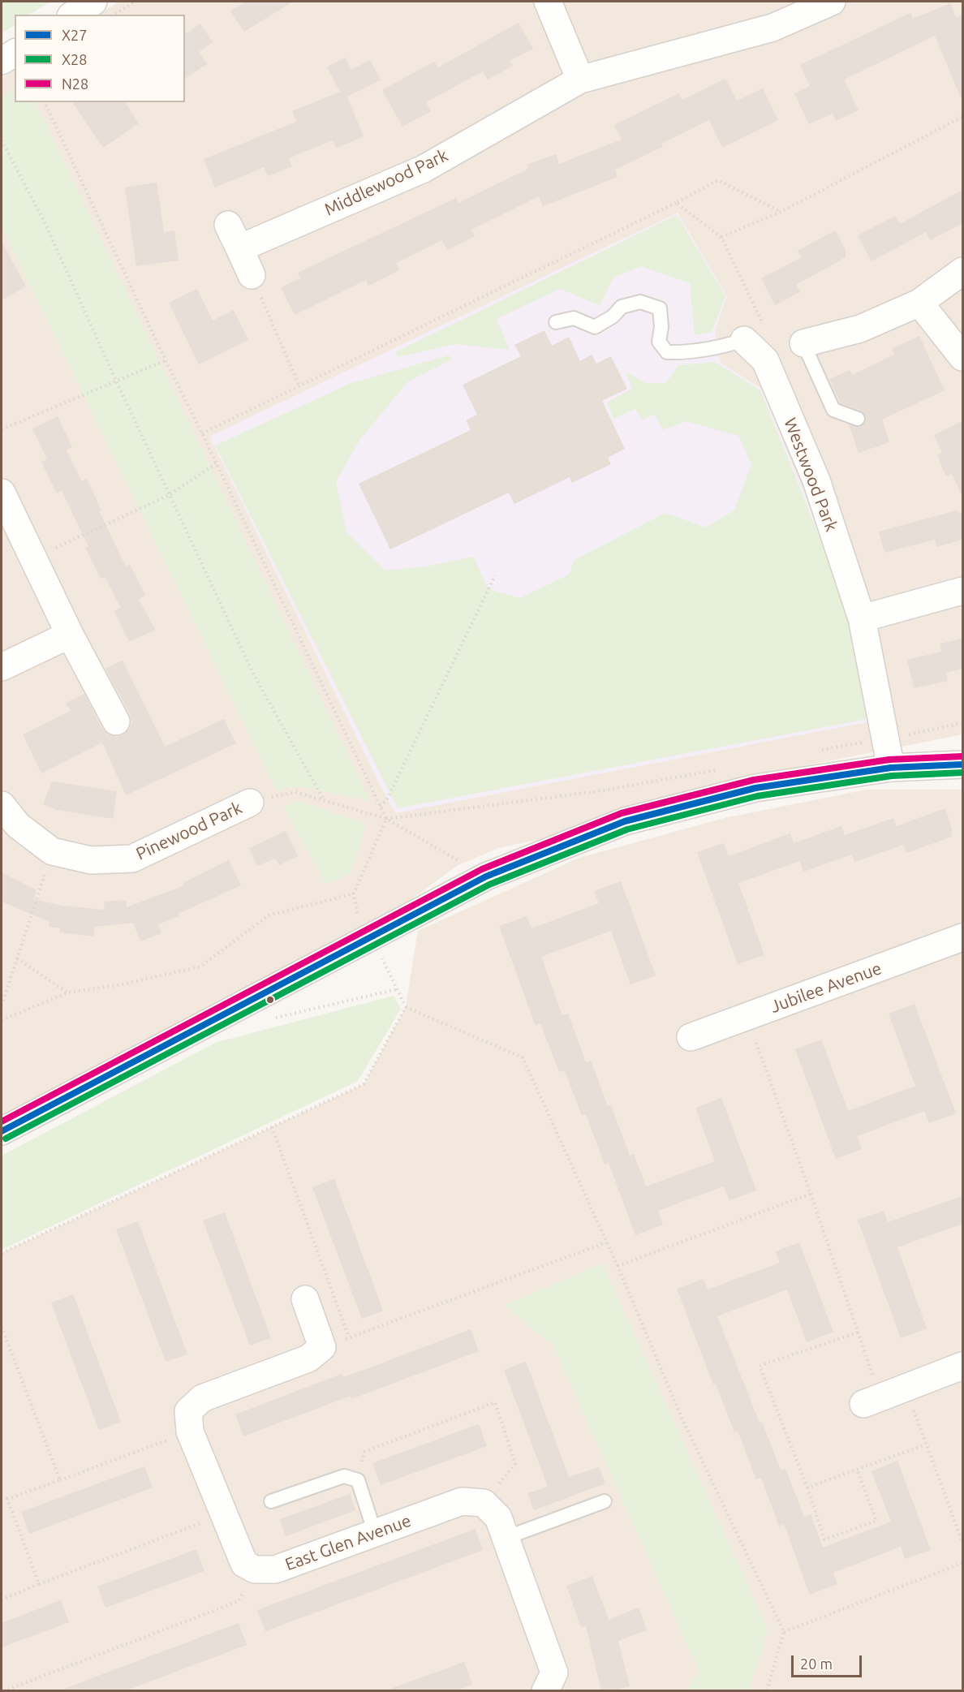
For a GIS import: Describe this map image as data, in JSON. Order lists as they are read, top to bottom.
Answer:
{
  "streets": {
    "street": [
      "Middlewood Park",
      "Westwood Park",
      "Pinewood Park",
      "Jubilee Avenue",
      "East Glen Avenue"
    ]
  },
  "lines": ["transit line N28", "transit line X27", "transit line X28"],
  "legend": ["X27", "X28", "N28"],
  "scale_bar": "20 m"
}
